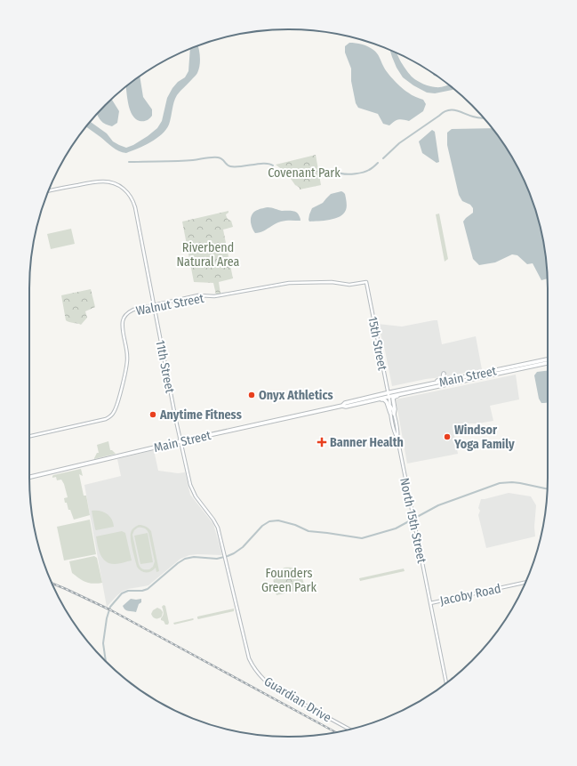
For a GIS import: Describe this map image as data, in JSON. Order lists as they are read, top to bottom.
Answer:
{
  "streets": {
    "main road": ["Main Street"],
    "street": [
      "Walnut Street",
      "15th Street",
      "11th Street",
      "North 15th Street",
      "Jacoby Road",
      "Guardian Drive"
    ]
  },
  "crossings": [
    ["Walnut Street", "15th Street"],
    ["Walnut Street", "11th Street"],
    ["15th Street", "Main Street"],
    ["15th Street", "North 15th Street"],
    ["11th Street", "Main Street"],
    ["11th Street", "Guardian Drive"],
    ["North 15th Street", "Jacoby Road"]
  ],
  "parks": ["Covenant Park", "Riverbend Natural Area", "Founders Green Park"],
  "places": {
    "other": ["Onyx Athletics", "Anytime Fitness", "Windsor Yoga Family"],
    "health": ["Banner Health"]
  }
}
